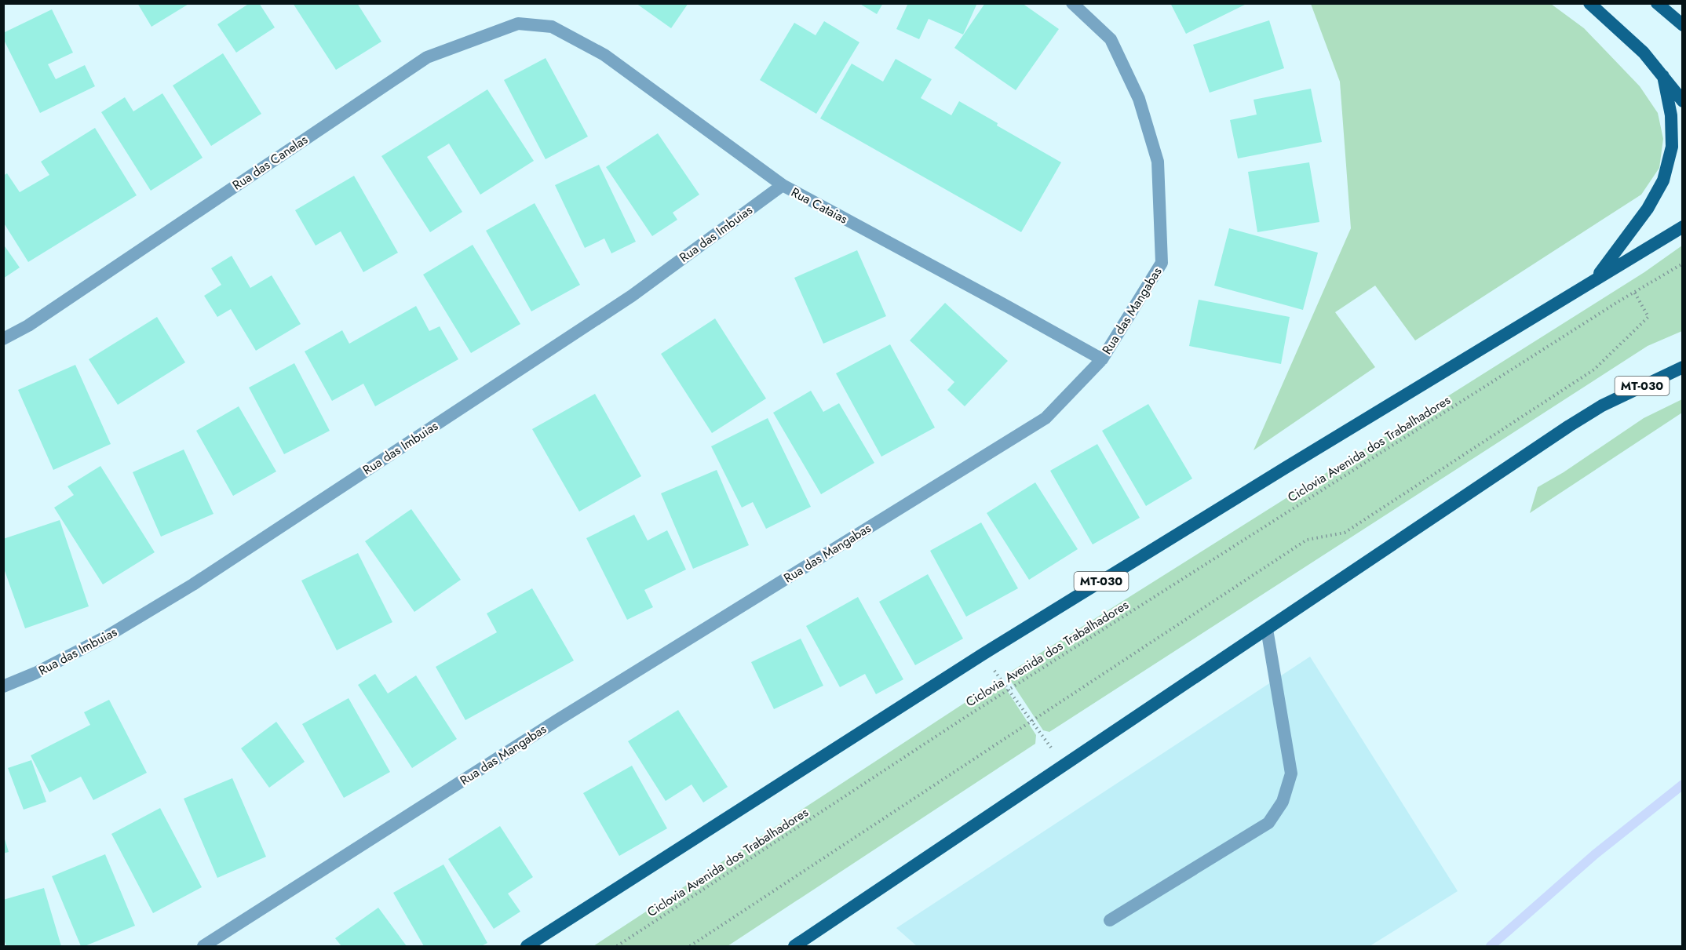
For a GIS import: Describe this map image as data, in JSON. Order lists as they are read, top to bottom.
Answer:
{
  "streets": {
    "main road": ["MT-030"],
    "street": [
      "Rua das Canelas",
      "Rua Cataias",
      "Rua das Imbuias",
      "Rua das Mangabas"
    ],
    "path": ["Ciclovia Avenida dos Trabalhadores"]
  },
  "crossings": [
    ["Rua das Canelas", "Rua Cataias"],
    ["Rua Cataias", "Rua das Imbuias"],
    ["Rua Cataias", "Rua das Mangabas"]
  ]
}
